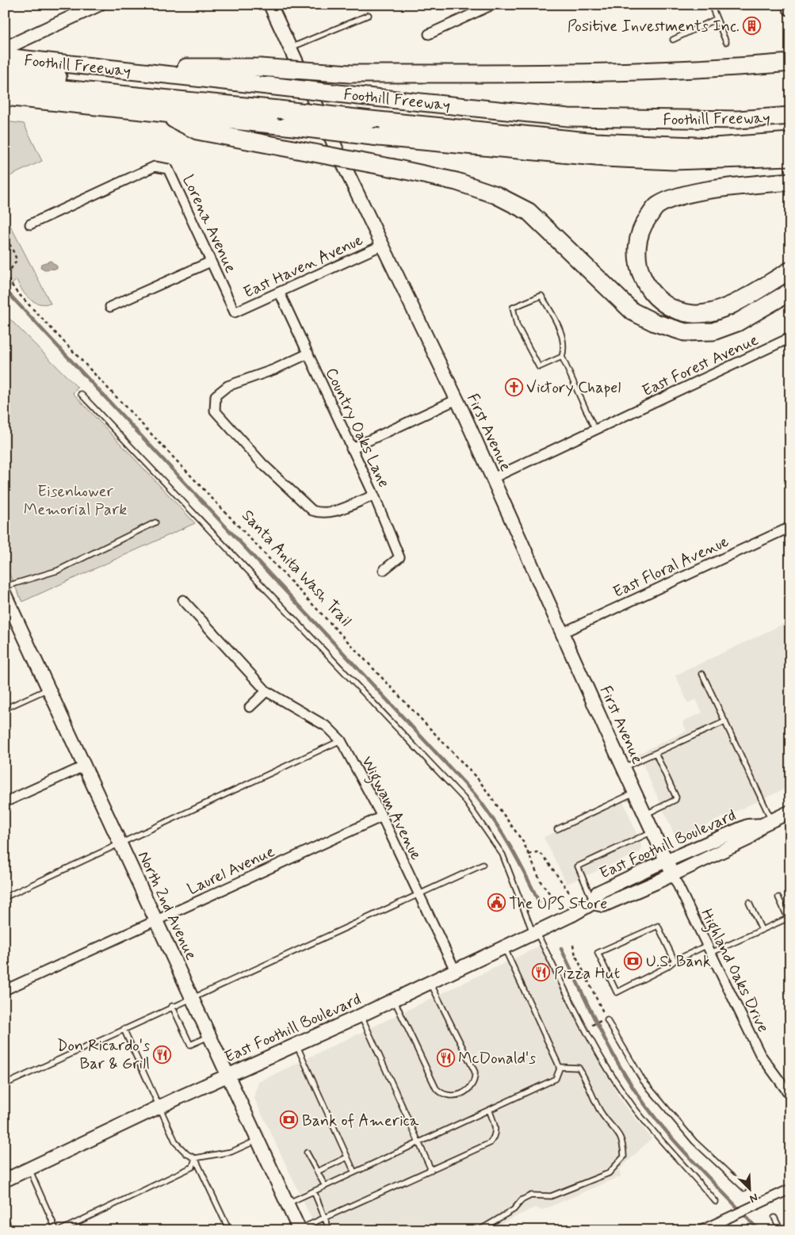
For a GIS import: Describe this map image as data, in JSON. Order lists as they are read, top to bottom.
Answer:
{
  "streets": {
    "highway": ["Foothill Freeway"],
    "street": [
      "Lorena Avenue",
      "East Haven Avenue",
      "East Forest Avenue",
      "Country Oaks Lane",
      "First Avenue",
      "East Floral Avenue",
      "Wigwam Avenue",
      "East Foothill Boulevard",
      "Laurel Avenue",
      "North 2nd Avenue",
      "Highland Oaks Drive"
    ],
    "path": ["Santa Anita Wash Trail"]
  },
  "crossings": [
    ["Lorena Avenue", "East Haven Avenue"],
    ["East Haven Avenue", "Country Oaks Lane"],
    ["East Haven Avenue", "First Avenue"],
    ["East Forest Avenue", "First Avenue"],
    ["First Avenue", "East Floral Avenue"],
    ["First Avenue", "East Foothill Boulevard"],
    ["First Avenue", "Highland Oaks Drive"],
    ["Wigwam Avenue", "East Foothill Boulevard"],
    ["Wigwam Avenue", "Laurel Avenue"],
    ["East Foothill Boulevard", "North 2nd Avenue"],
    ["East Foothill Boulevard", "Highland Oaks Drive"],
    ["Laurel Avenue", "North 2nd Avenue"]
  ],
  "parks": ["Eisenhower Memorial Park"],
  "places": {
    "building": ["Positive Investments Inc."],
    "church": ["Victory Chapel"],
    "public building": ["The UPS Store"],
    "bank": ["U.S. Bank", "Bank of America"],
    "restaurant": ["Pizza Hut", "Don Ricardo's Bar & Grill", "McDonald's"]
  },
  "north": "bottom right"
}
